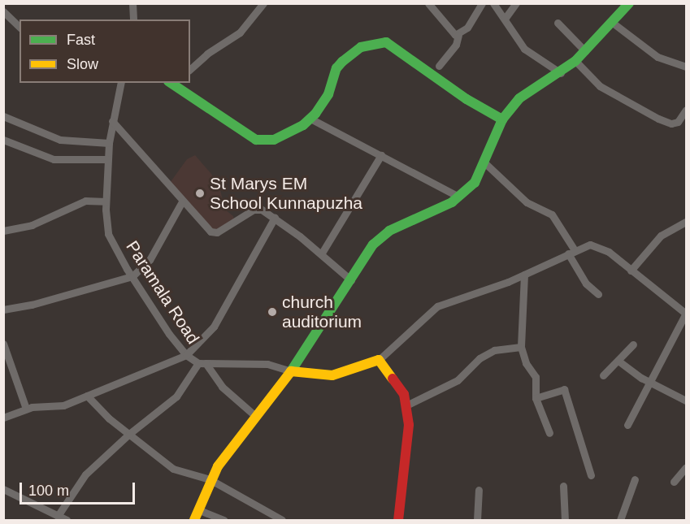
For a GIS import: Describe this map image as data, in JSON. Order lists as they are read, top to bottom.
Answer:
{
  "streets": {
    "street": ["Paramala Road"]
  },
  "places": ["St Marys EM School Kunnapuzha", "church auditorium"],
  "legend": ["Fast", "Slow"],
  "scale_bar": "100 m"
}
